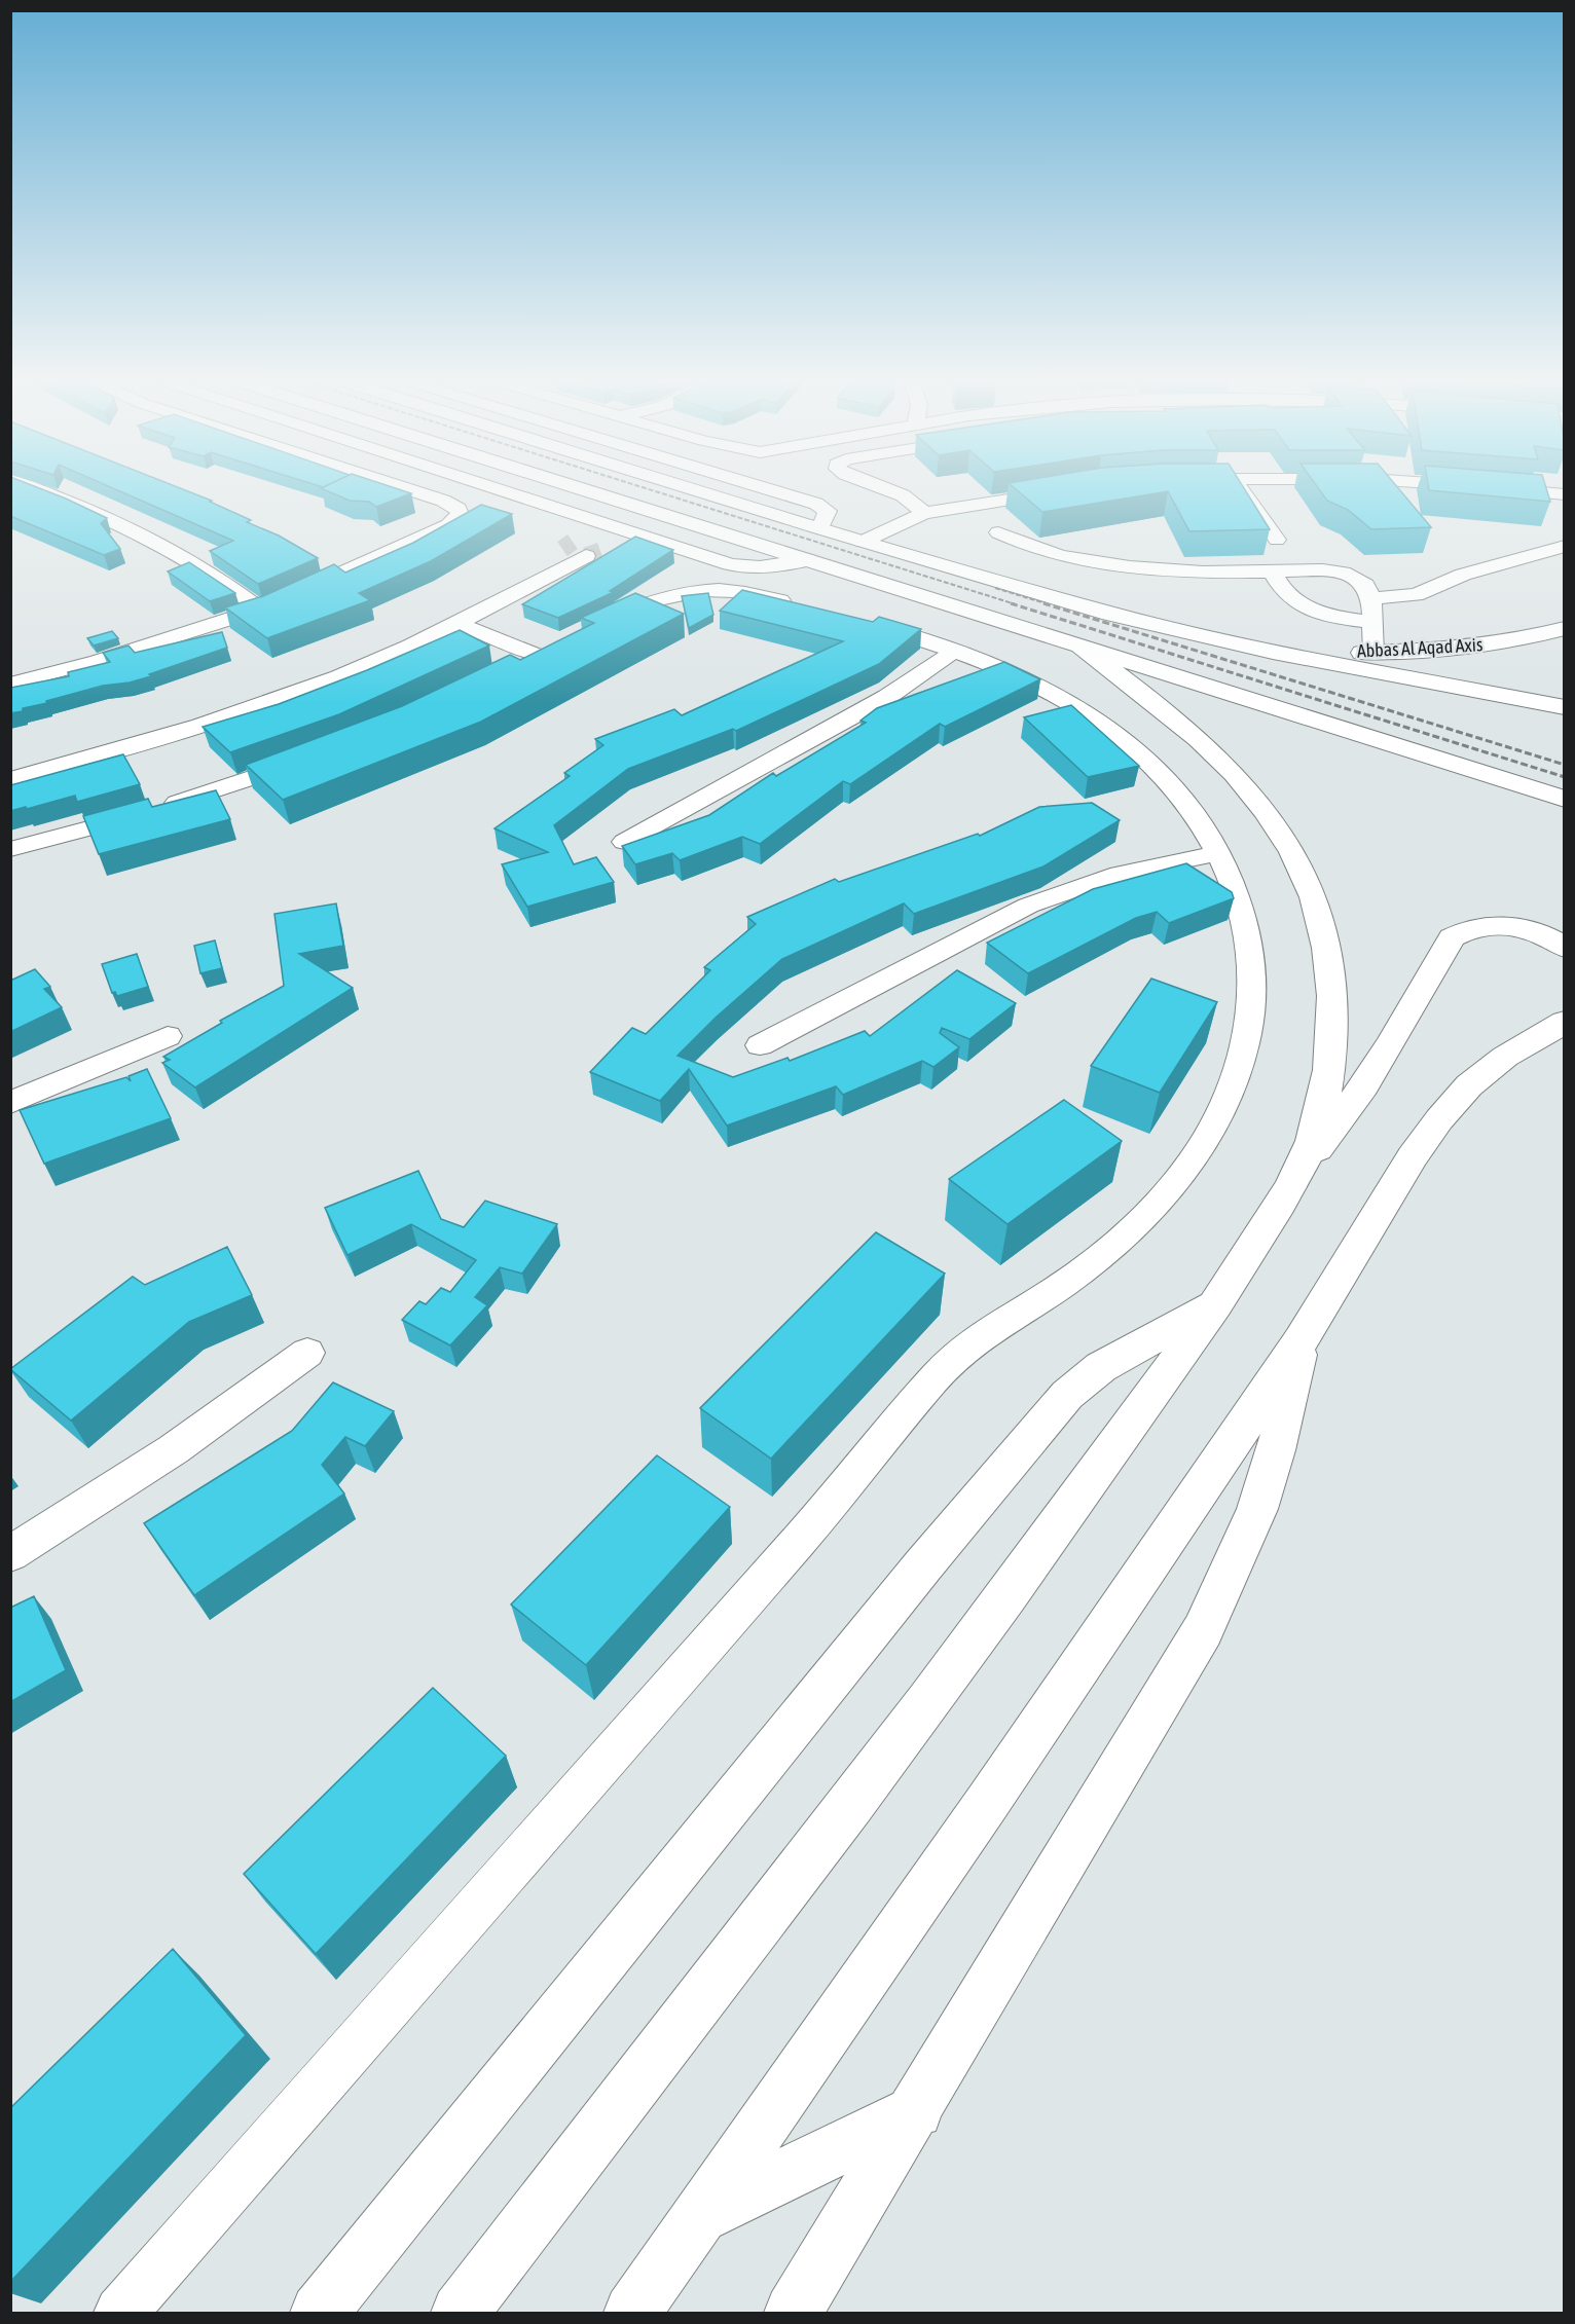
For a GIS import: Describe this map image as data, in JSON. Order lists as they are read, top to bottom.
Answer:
{
  "streets": {
    "main road": ["Abbas Al Aqad Axis"]
  }
}
